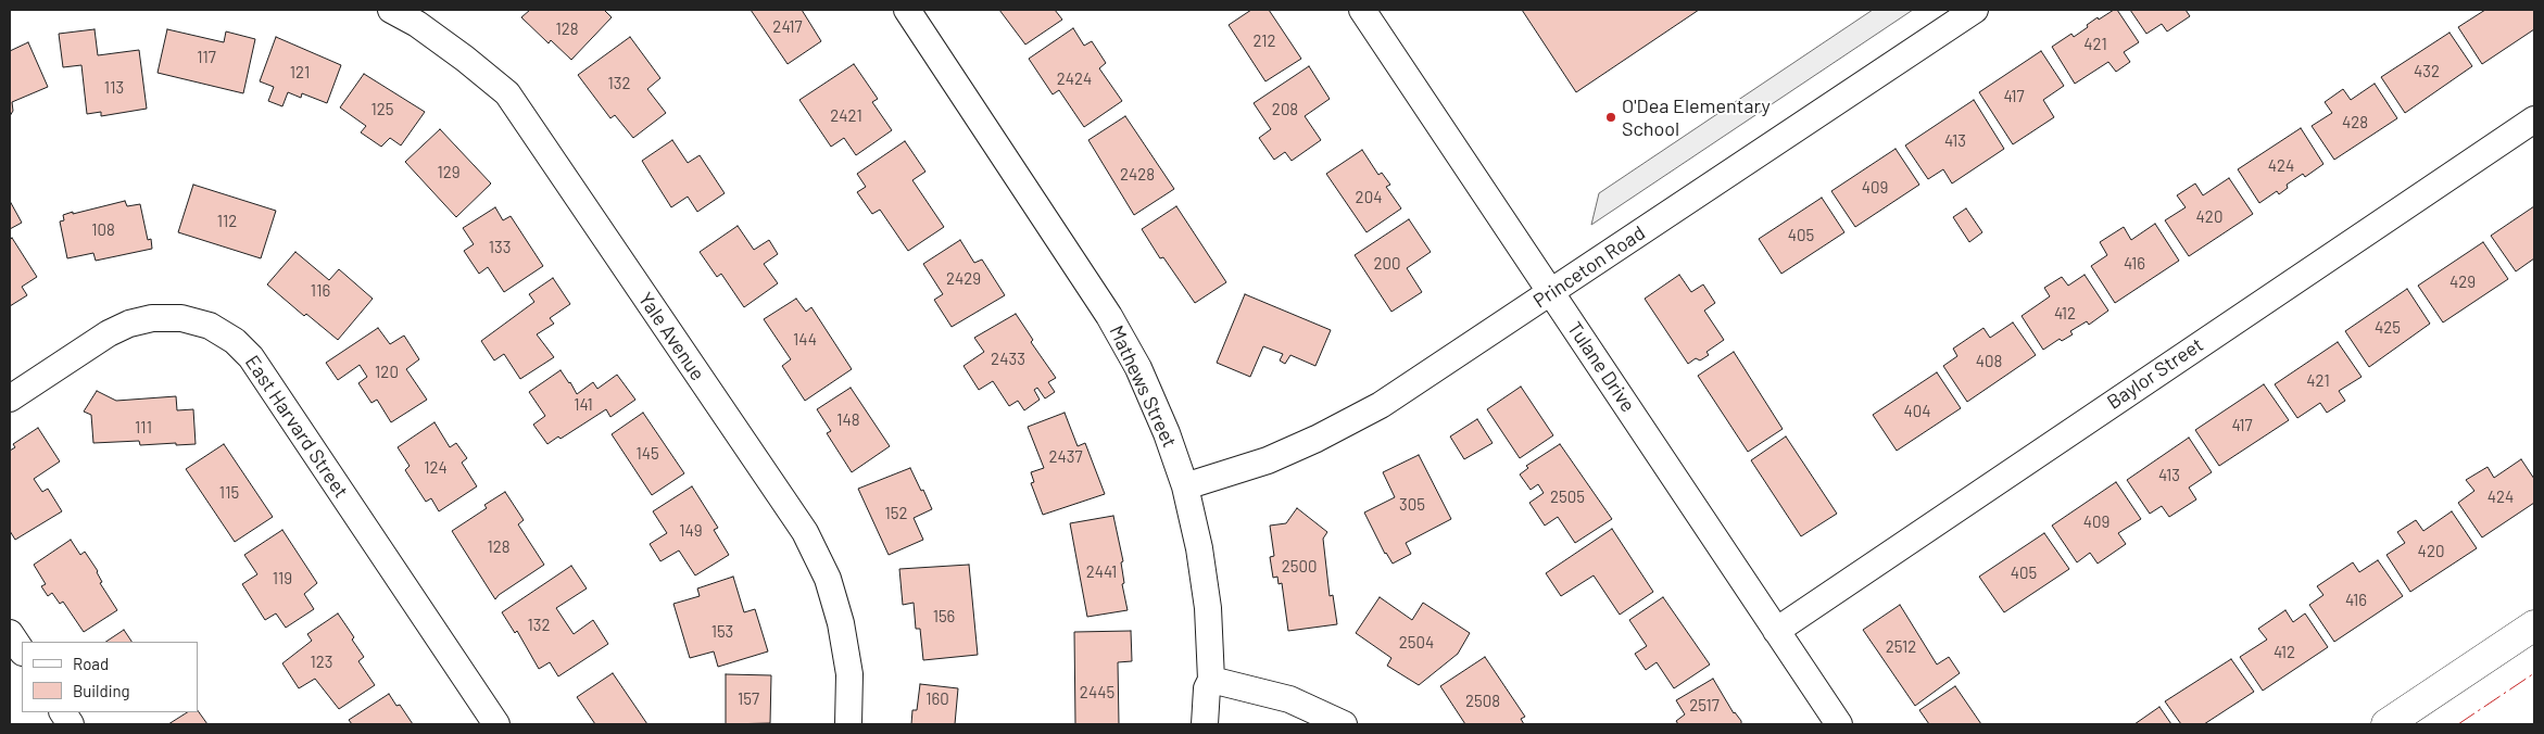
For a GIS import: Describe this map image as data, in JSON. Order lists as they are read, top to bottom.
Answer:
{
  "streets": {
    "street": [
      "Princeton Road",
      "Yale Avenue",
      "Tulane Drive",
      "Baylor Street",
      "Mathews Street",
      "East Harvard Street"
    ]
  },
  "crossings": [
    ["Princeton Road", "Tulane Drive"],
    ["Princeton Road", "Mathews Street"],
    ["Tulane Drive", "Baylor Street"]
  ],
  "places": ["O'Dea Elementary School"],
  "house_numbers": [
    "2417",
    "128",
    "212",
    "421",
    "117",
    "432",
    "121",
    "2424",
    "132",
    "113",
    "417",
    "125",
    "208",
    "2421",
    "428",
    "413",
    "424",
    "129",
    "2428",
    "409",
    "204",
    "420",
    "112",
    "108",
    "405",
    "133",
    "200",
    "416",
    "2429",
    "429",
    "116",
    "412",
    "425",
    "144",
    "2433",
    "408",
    "120",
    "421",
    "141",
    "404",
    "148",
    "417",
    "111",
    "145",
    "2437",
    "124",
    "413",
    "115",
    "2505",
    "424",
    "305",
    "152",
    "409",
    "149",
    "128",
    "420",
    "2500",
    "2441",
    "405",
    "119",
    "416",
    "156",
    "132",
    "153",
    "2504",
    "2512",
    "412",
    "123",
    "2445",
    "157",
    "160",
    "2508",
    "2517"
  ],
  "legend": ["Road", "Building"]
}
